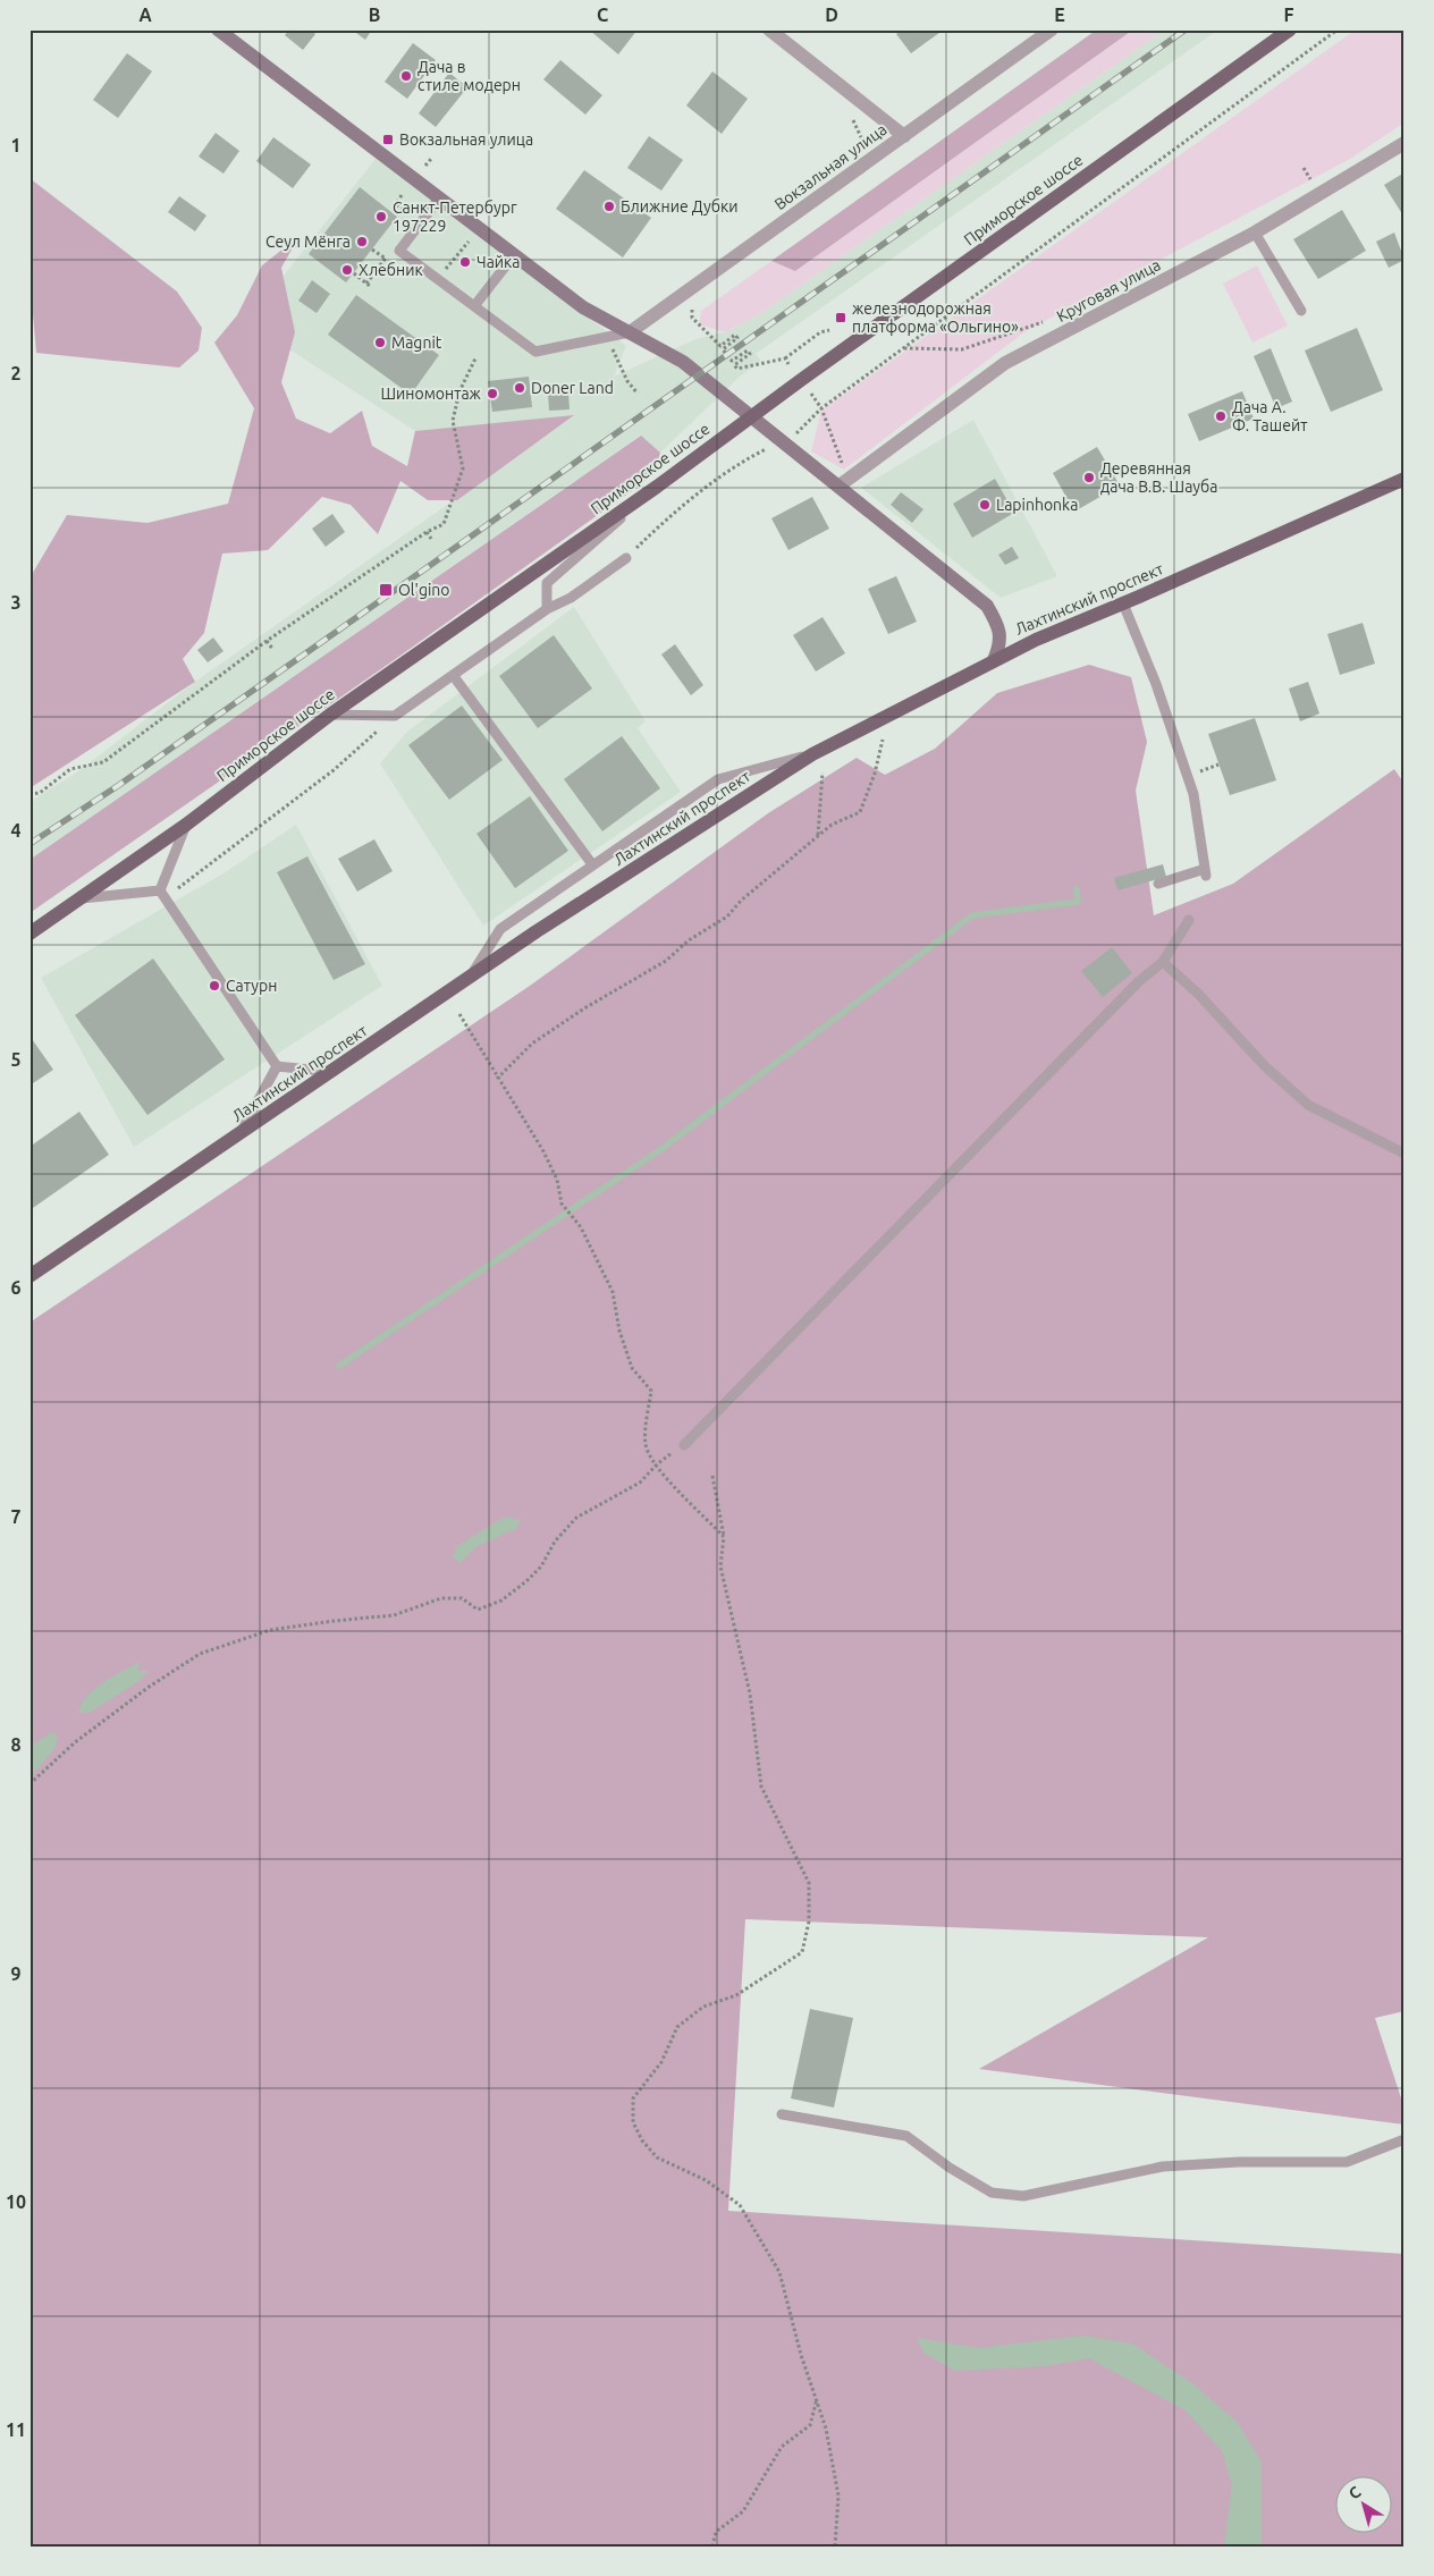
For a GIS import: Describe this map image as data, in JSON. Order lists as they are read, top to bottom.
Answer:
{
  "streets": {
    "main road": ["Приморское шоссе", "Лахтинский проспект"],
    "street": ["Вокзальная улица", "Круговая улица"]
  },
  "places": {
    "other": [
      "Дача в стиле модерн",
      "Ближние Дубки",
      "Санкт-Петербург 197229",
      "Сеул Мёнга",
      "Чайка",
      "Хлебник",
      "Magnit",
      "Doner Land",
      "Шиномонтаж",
      "Дача А. Ф. Ташейт",
      "Деревянная дача В.В. Шауба",
      "Lapinhonka",
      "Сатурн"
    ],
    "transit": ["Вокзальная улица", "железнодорожная платформа «Ольгино»", "Ol'gino"]
  },
  "north": "top left",
  "grid": {
    "columns": [
      "A",
      "B",
      "C",
      "D",
      "E",
      "F"
    ],
    "rows": [
      "1",
      "2",
      "3",
      "4",
      "5",
      "6",
      "7",
      "8",
      "9",
      "10",
      "11"
    ]
  }
}
